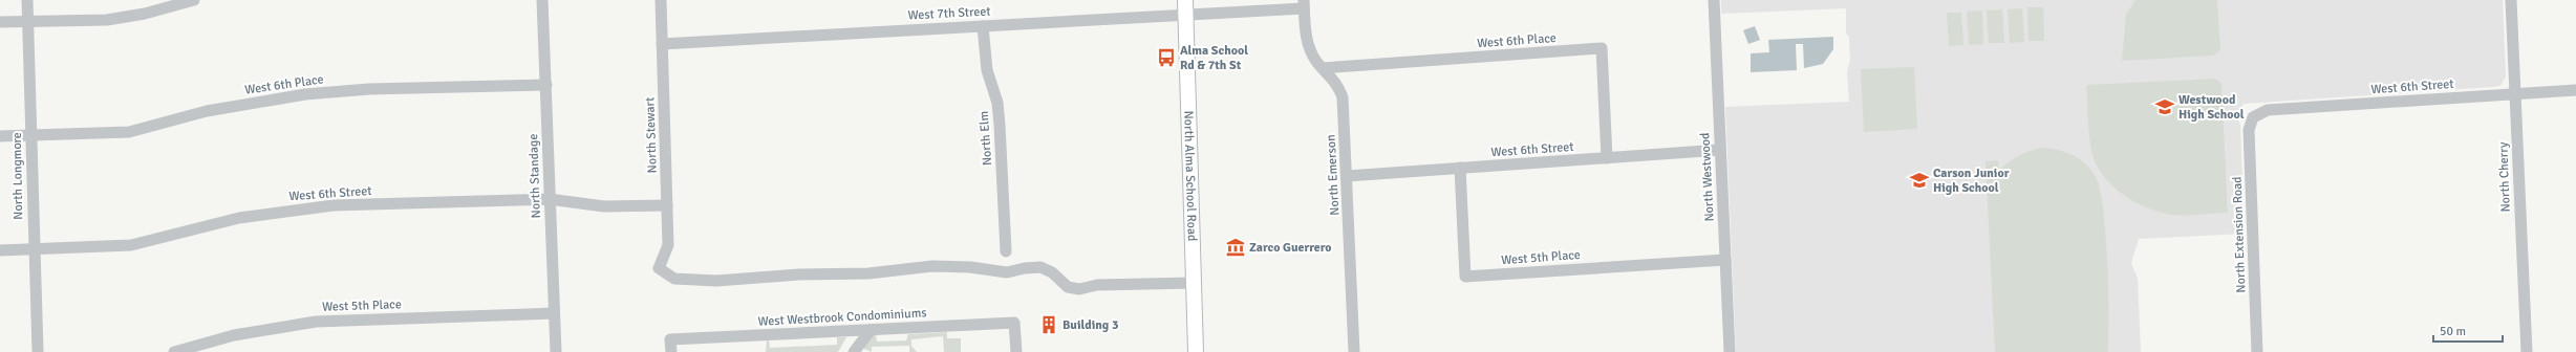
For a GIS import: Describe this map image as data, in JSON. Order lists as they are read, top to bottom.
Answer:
{
  "streets": {
    "main road": ["North Alma School Road"],
    "street": [
      "West 7th Street",
      "West 6th Place",
      "West 6th Street",
      "North Stewart",
      "North Elm",
      "North Emerson",
      "North Longmore",
      "North Standage",
      "North Westwood",
      "North Cherry",
      "North Extension Road",
      "West 5th Place",
      "West Westbrook Condominiums"
    ]
  },
  "crossings": [
    ["West 7th Street", "North Stewart"],
    ["West 7th Street", "North Elm"],
    ["West 7th Street", "North Emerson"],
    ["West 7th Street", "North Alma School Road"],
    ["West 6th Place", "West 6th Street"],
    ["West 6th Place", "North Emerson"],
    ["West 6th Place", "North Longmore"],
    ["West 6th Place", "North Standage"],
    ["West 6th Street", "North Stewart"],
    ["West 6th Street", "North Emerson"],
    ["West 6th Street", "North Longmore"],
    ["West 6th Street", "North Standage"],
    ["West 6th Street", "North Westwood"],
    ["West 6th Street", "North Cherry"],
    ["West 6th Street", "North Extension Road"],
    ["West 6th Street", "West 5th Place"],
    ["North Stewart", "North Alma School Road"],
    ["North Standage", "West 5th Place"],
    ["North Westwood", "West 5th Place"]
  ],
  "places": {
    "bus stop": ["Alma School Rd & 7th St"],
    "school or university": ["Westwood High School", "Carson Junior High School"],
    "museum": ["Zarco Guerrero"],
    "building": ["Building 3"]
  },
  "scale_bar": "50 m"
}
